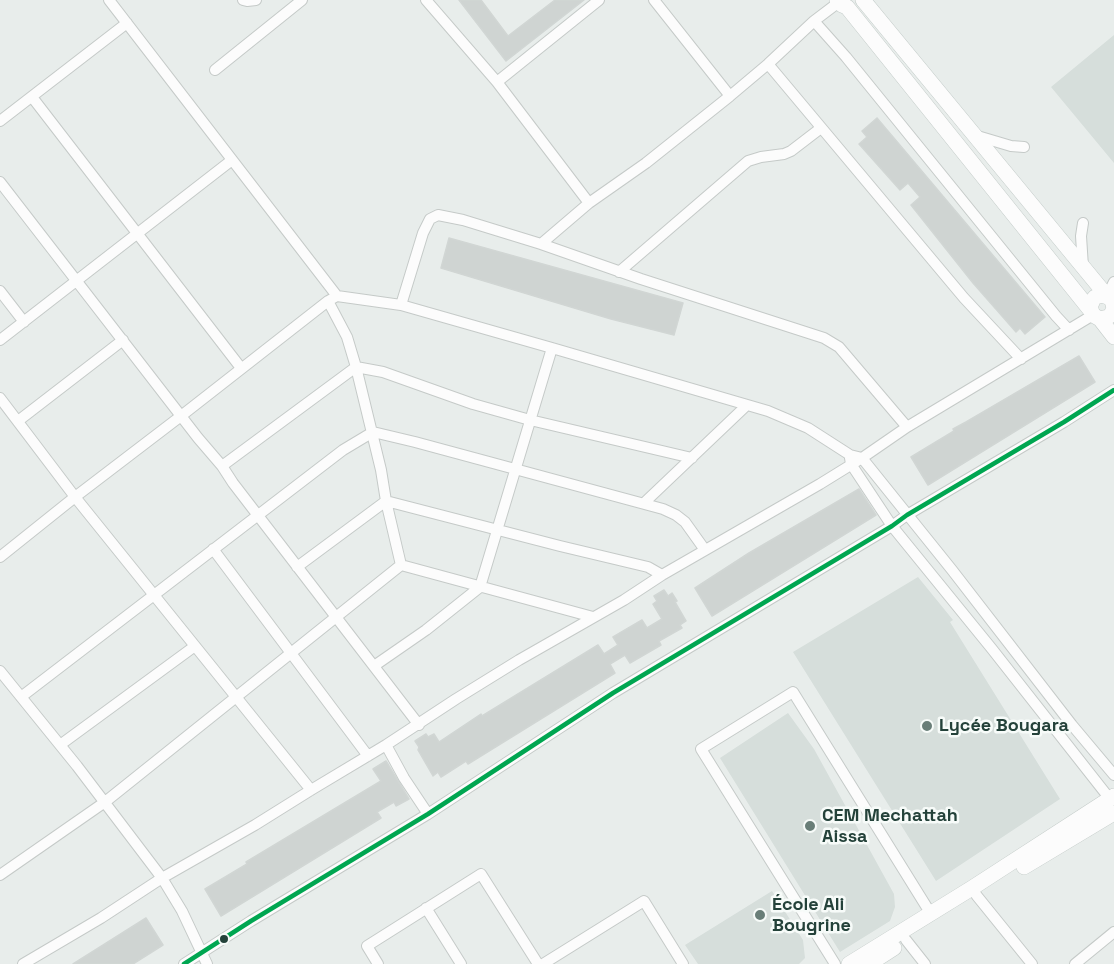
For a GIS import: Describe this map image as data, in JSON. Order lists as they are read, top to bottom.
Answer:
{
  "places": ["Lycée Bougara", "CEM Mechattah Aissa", "École Ali Bougrine"]
}
